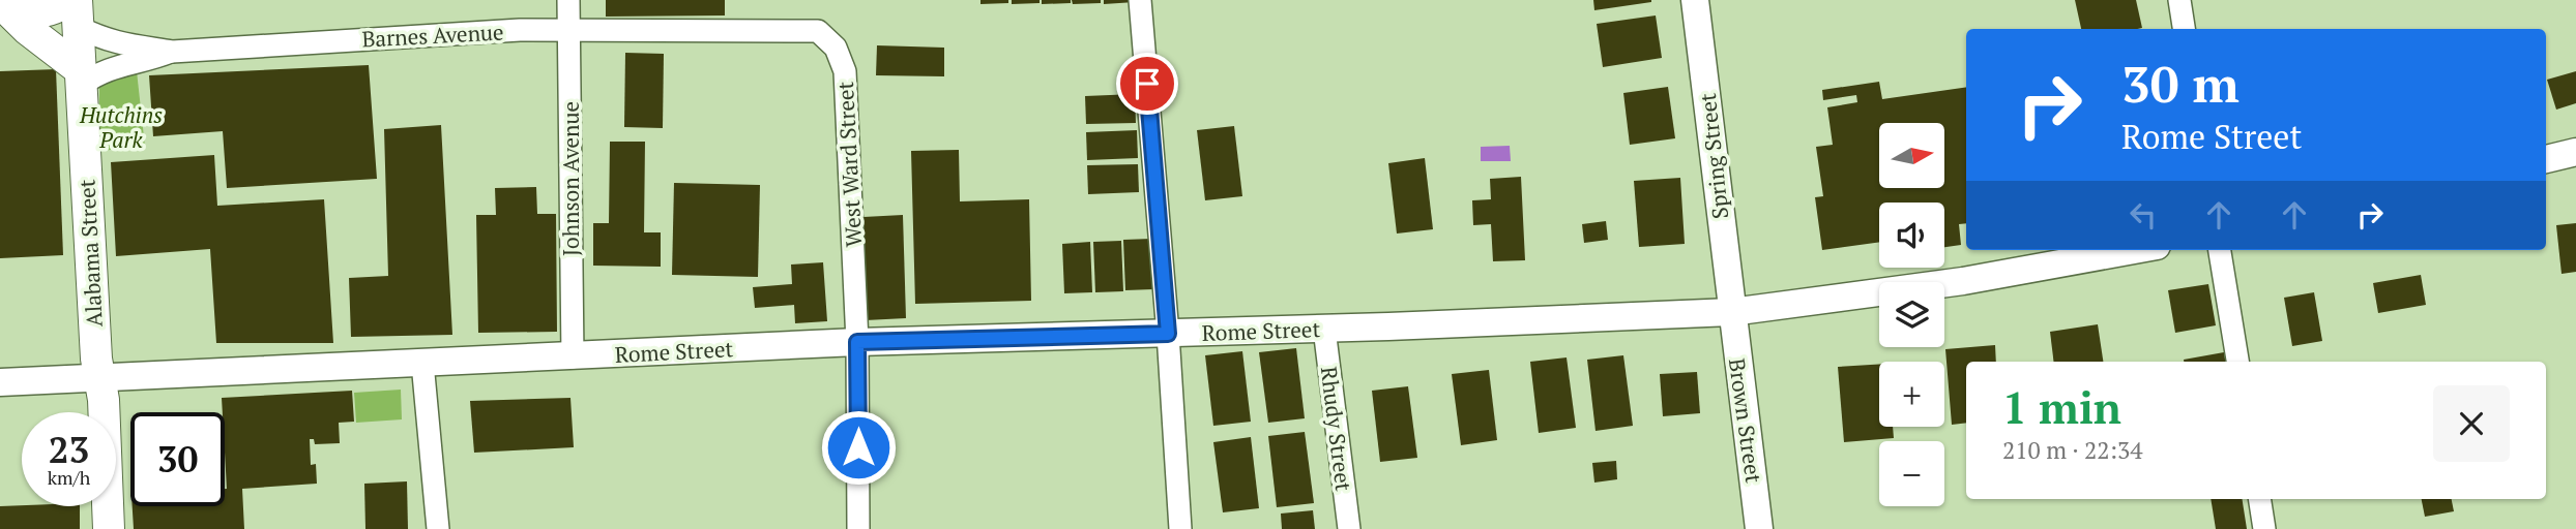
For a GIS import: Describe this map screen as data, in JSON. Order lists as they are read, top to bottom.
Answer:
{
  "streets": {
    "main road": ["Alabama Street"],
    "street": [
      "Barnes Avenue",
      "Spring Street",
      "West Ward Street",
      "Johnson Avenue",
      "Rome Street",
      "Brown Street",
      "Rhudy Street"
    ]
  },
  "crossings": [
    ["Barnes Avenue", "West Ward Street"],
    ["Barnes Avenue", "Johnson Avenue"],
    ["Spring Street", "Rome Street"],
    ["Spring Street", "Brown Street"],
    ["West Ward Street", "Rome Street"],
    ["Johnson Avenue", "Rome Street"],
    ["Alabama Street", "Rome Street"],
    ["Rome Street", "Brown Street"],
    ["Rome Street", "Rhudy Street"]
  ],
  "parks": ["Hutchins Park"],
  "north": "right",
  "page": {
    "turn": ["30 m", "Rome Street"],
    "map_buttons": ["+", "−"],
    "heading": ["1 min", "210 m · 22:34"],
    "speed": "23 km/h",
    "limit": "30"
  }
}
